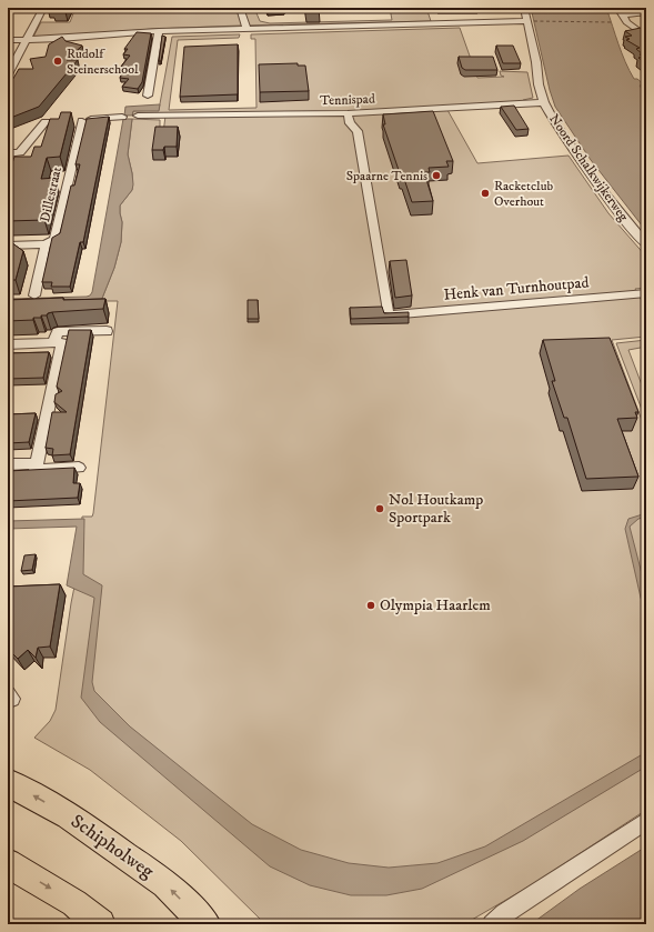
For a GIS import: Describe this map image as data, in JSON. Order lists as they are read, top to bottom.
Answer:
{
  "streets": {
    "main road": ["Schipholweg"],
    "street": [
      "Tennispad",
      "Noord Schalkwijkerweg",
      "Dillestraat",
      "Henk van Turnhoutpad"
    ]
  },
  "crossings": [
    ["Tennispad", "Noord Schalkwijkerweg"],
    ["Tennispad", "Henk van Turnhoutpad"]
  ],
  "places": [
    "Rudolf Steinerschool",
    "Spaarne Tennis",
    "Racketclub Overhout",
    "Nol Houtkamp Sportpark",
    "Olympia Haarlem"
  ]
}
